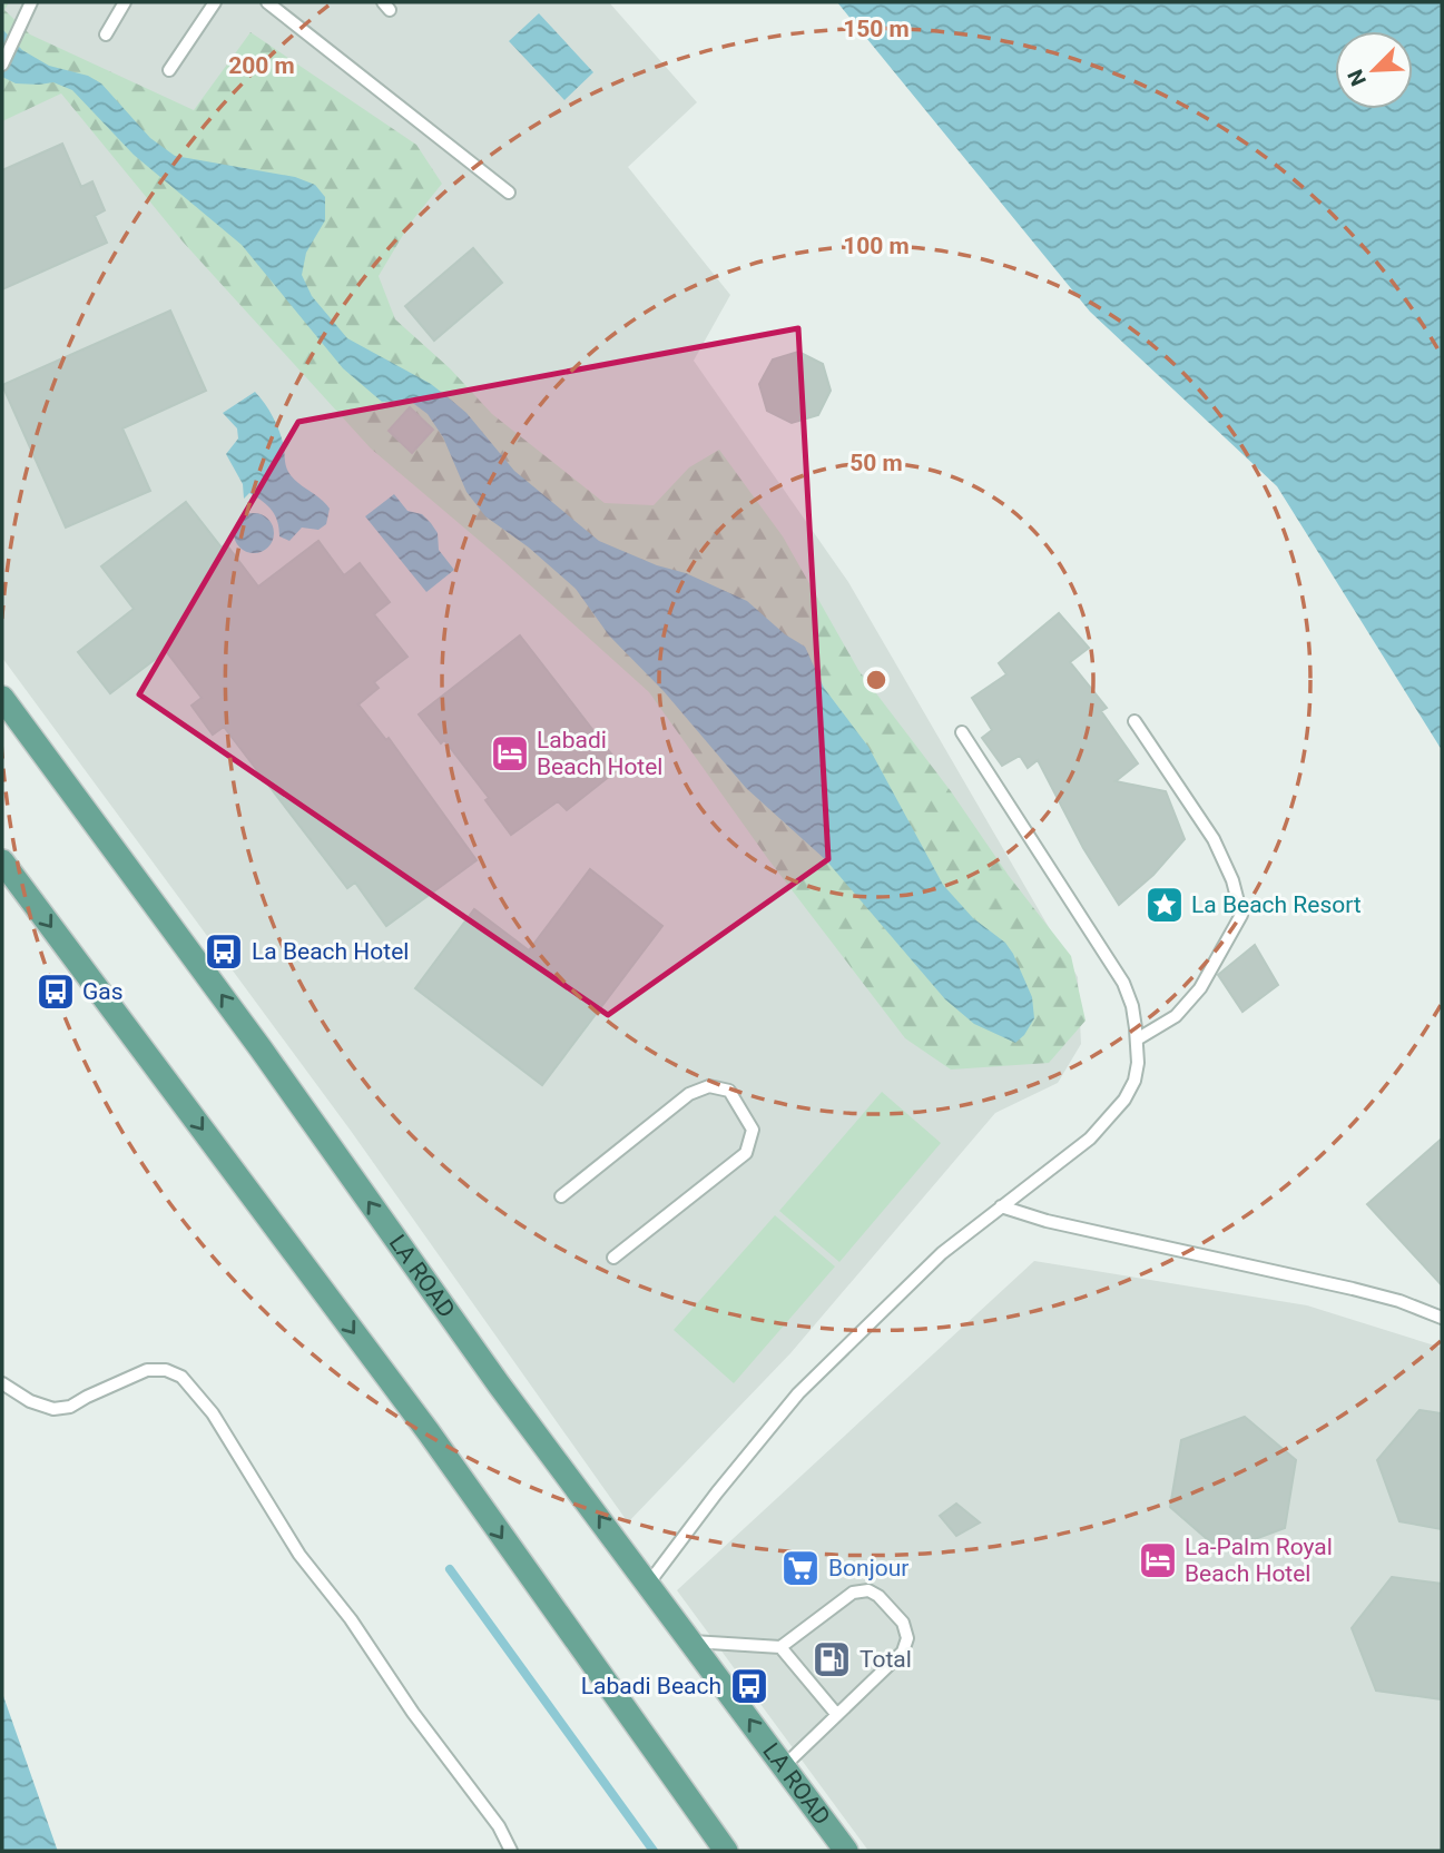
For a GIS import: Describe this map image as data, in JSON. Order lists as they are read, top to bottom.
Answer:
{
  "streets": {
    "main road": ["LA ROAD"]
  },
  "places": {
    "hotel": ["Labadi Beach Hotel", "La-Palm Royal Beach Hotel"],
    "place": ["La Beach Resort"],
    "bus stop": ["La Beach Hotel", "Gas", "Labadi Beach"],
    "supermarket": ["Bonjour"],
    "fuel station": ["Total"]
  },
  "north": "bottom left",
  "rings": [
    "150 m",
    "200 m",
    "100 m",
    "50 m"
  ]
}
